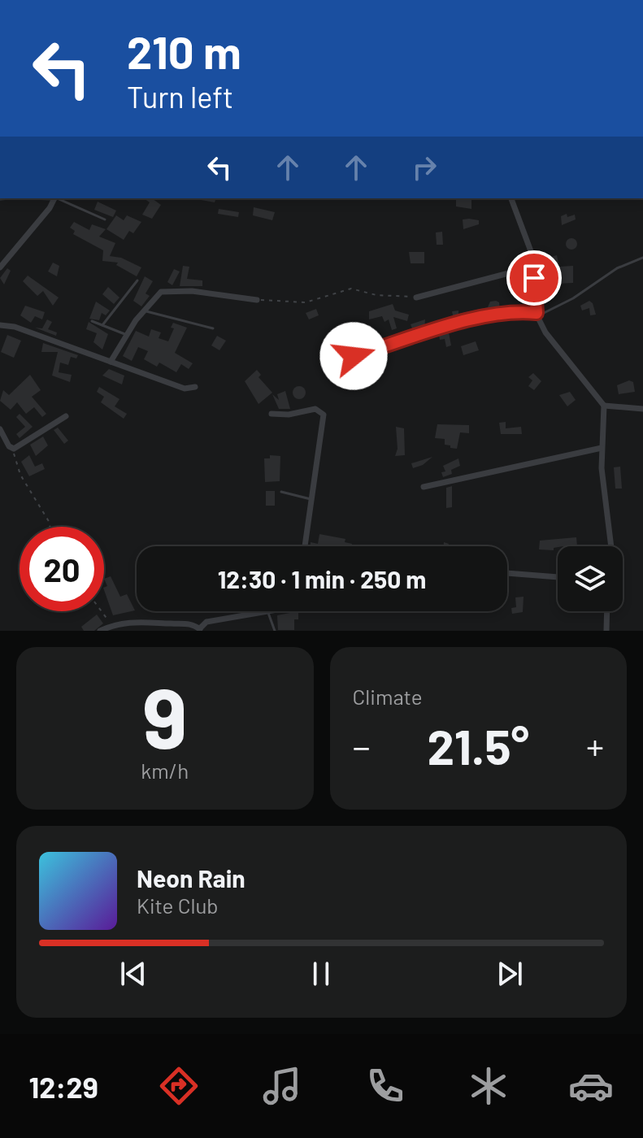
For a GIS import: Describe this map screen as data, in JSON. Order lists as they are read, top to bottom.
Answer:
{
  "page": {
    "turn": ["210 m", "Turn left"],
    "limit": "20",
    "trip": "12:30 · 1 min · 250 m",
    "tile": [
      ["9", "km/h"],
      "Climate"
    ],
    "heat": ["−", "21.5°", "+"],
    "song": ["Neon Rain", "Kite Club"],
    "tabs": "12:29"
  }
}
